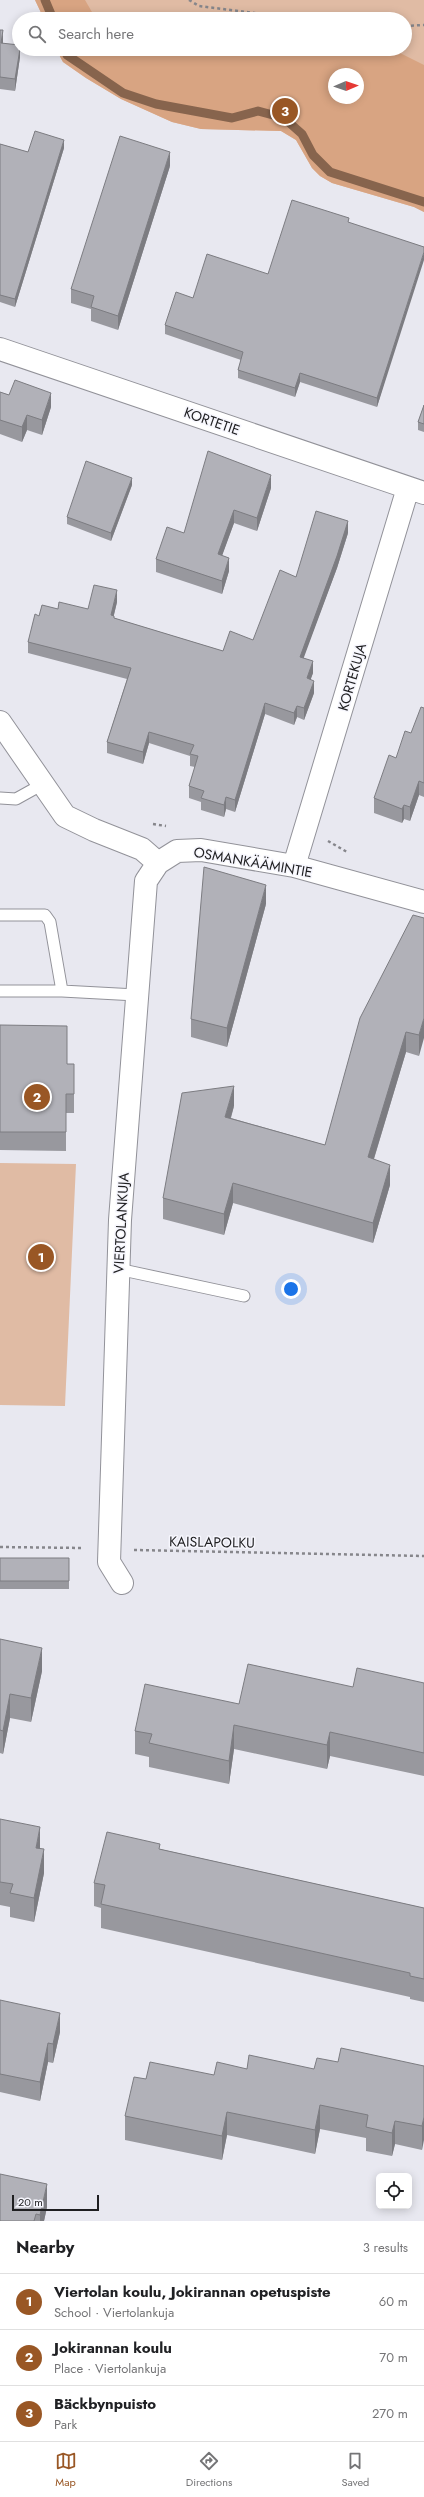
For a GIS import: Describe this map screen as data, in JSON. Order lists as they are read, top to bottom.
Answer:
{
  "streets": {
    "street": [
      "KORTETIE",
      "KORTEKUJA",
      "OSMANKÄÄMINTIE",
      "VIERTOLANKUJA"
    ],
    "path": ["KAISLAPOLKU"]
  },
  "crossings": [
    ["KORTETIE", "KORTEKUJA"],
    ["KORTEKUJA", "OSMANKÄÄMINTIE"],
    ["OSMANKÄÄMINTIE", "VIERTOLANKUJA"],
    ["VIERTOLANKUJA", "KAISLAPOLKU"]
  ],
  "scale_bar": "20 m",
  "north": "right",
  "page": {
    "search": "Search here",
    "pins": ["3", "2", "1"],
    "scale": "20 m",
    "heading": ["Nearby", "3 results"],
    "list": [
      {
        "mark": "1",
        "name": "Viertolan koulu, Jokirannan opetuspiste",
        "note": "School · Viertolankuja",
        "value": "60 m"
      },
      {
        "mark": "2",
        "name": "Jokirannan koulu",
        "note": "Place · Viertolankuja",
        "value": "70 m"
      },
      {
        "mark": "3",
        "name": "Bäckbynpuisto",
        "note": "Park",
        "value": "270 m"
      }
    ],
    "nav": ["Map", "Directions", "Saved"]
  }
}
